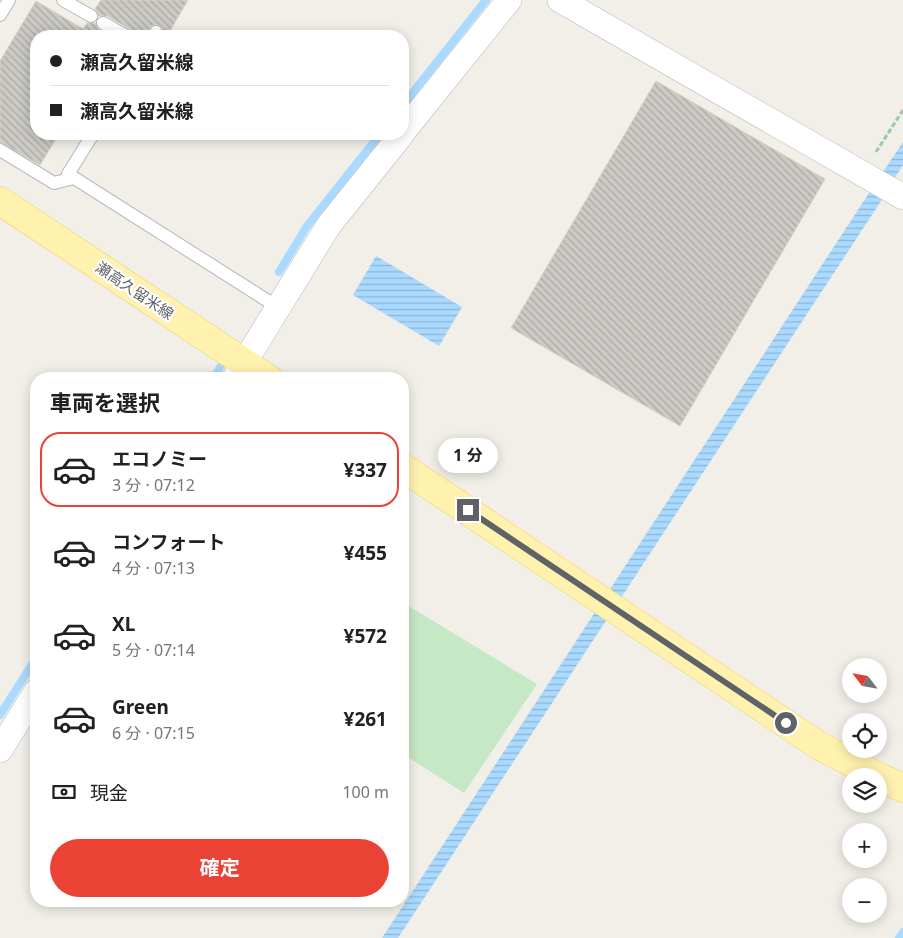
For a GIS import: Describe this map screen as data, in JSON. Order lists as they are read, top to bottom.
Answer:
{
  "streets": {
    "main road": ["瀬高久留米線"]
  },
  "north": "top left",
  "page": {
    "banner": ["瀬高久留米線", "瀬高久留米線"],
    "heading": "車両を選択",
    "list": [
      {
        "name": "エコノミー",
        "note": "3 分 · 07:12",
        "value": "¥337"
      },
      {
        "name": "コンフォート",
        "note": "4 分 · 07:13",
        "value": "¥455"
      },
      {
        "name": "XL",
        "note": "5 分 · 07:14",
        "value": "¥572"
      },
      {
        "name": "Green",
        "note": "6 分 · 07:15",
        "value": "¥261"
      }
    ],
    "bubble": "1 分",
    "map_buttons": ["+", "−"],
    "pay": ["現金", "100 m"],
    "buttons": "確定"
  }
}
